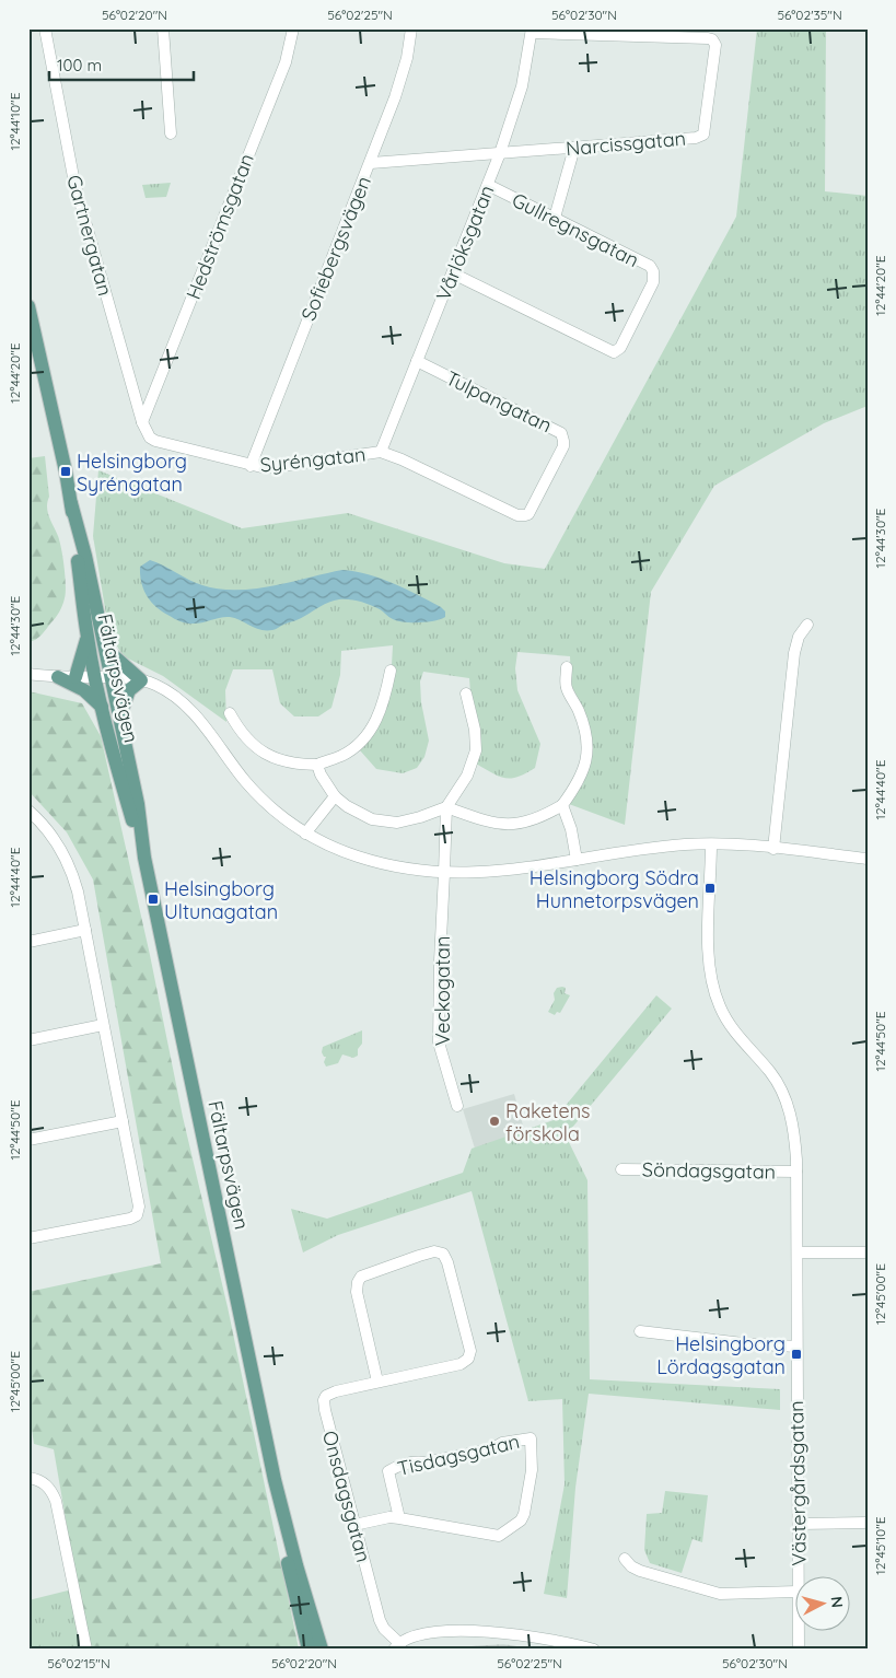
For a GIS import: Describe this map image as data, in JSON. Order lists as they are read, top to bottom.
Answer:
{
  "streets": {
    "main road": ["Fältarpsvägen"],
    "street": [
      "Narcissgatan",
      "Hedströmsgatan",
      "Gullregnsgatan",
      "Gartnergatan",
      "Vårlöksgatan",
      "Sofiebergsvägen",
      "Tulpangatan",
      "Syréngatan",
      "Veckogatan",
      "Söndagsgatan",
      "Tisdagsgatan",
      "Västergårdsgatan",
      "Onsdagsgatan"
    ]
  },
  "crossings": [
    ["Narcissgatan", "Vårlöksgatan"],
    ["Narcissgatan", "Sofiebergsvägen"],
    ["Hedströmsgatan", "Gartnergatan"],
    ["Gullregnsgatan", "Vårlöksgatan"],
    ["Gartnergatan", "Syréngatan"],
    ["Vårlöksgatan", "Tulpangatan"],
    ["Vårlöksgatan", "Syréngatan"],
    ["Sofiebergsvägen", "Syréngatan"],
    ["Tulpangatan", "Syréngatan"],
    ["Söndagsgatan", "Västergårdsgatan"],
    ["Tisdagsgatan", "Onsdagsgatan"]
  ],
  "places": {
    "transit": [
      "Helsingborg Syréngatan",
      "Helsingborg Södra Hunnetorpsvägen",
      "Helsingborg Ultunagatan",
      "Helsingborg Lördagsgatan"
    ],
    "other": ["Raketens förskola"]
  },
  "scale_bar": "100 m",
  "north": "right",
  "coordinates": [
    "56°02'20\"N",
    "56°02'25\"N",
    "56°02'30\"N",
    "56°02'35\"N",
    "12°44'10\"E",
    "12°44'20\"E",
    "12°44'30\"E",
    "12°44'40\"E",
    "12°44'50\"E",
    "12°45'00\"E",
    "12°45'10\"E",
    "56°02'15\"N"
  ]
}
